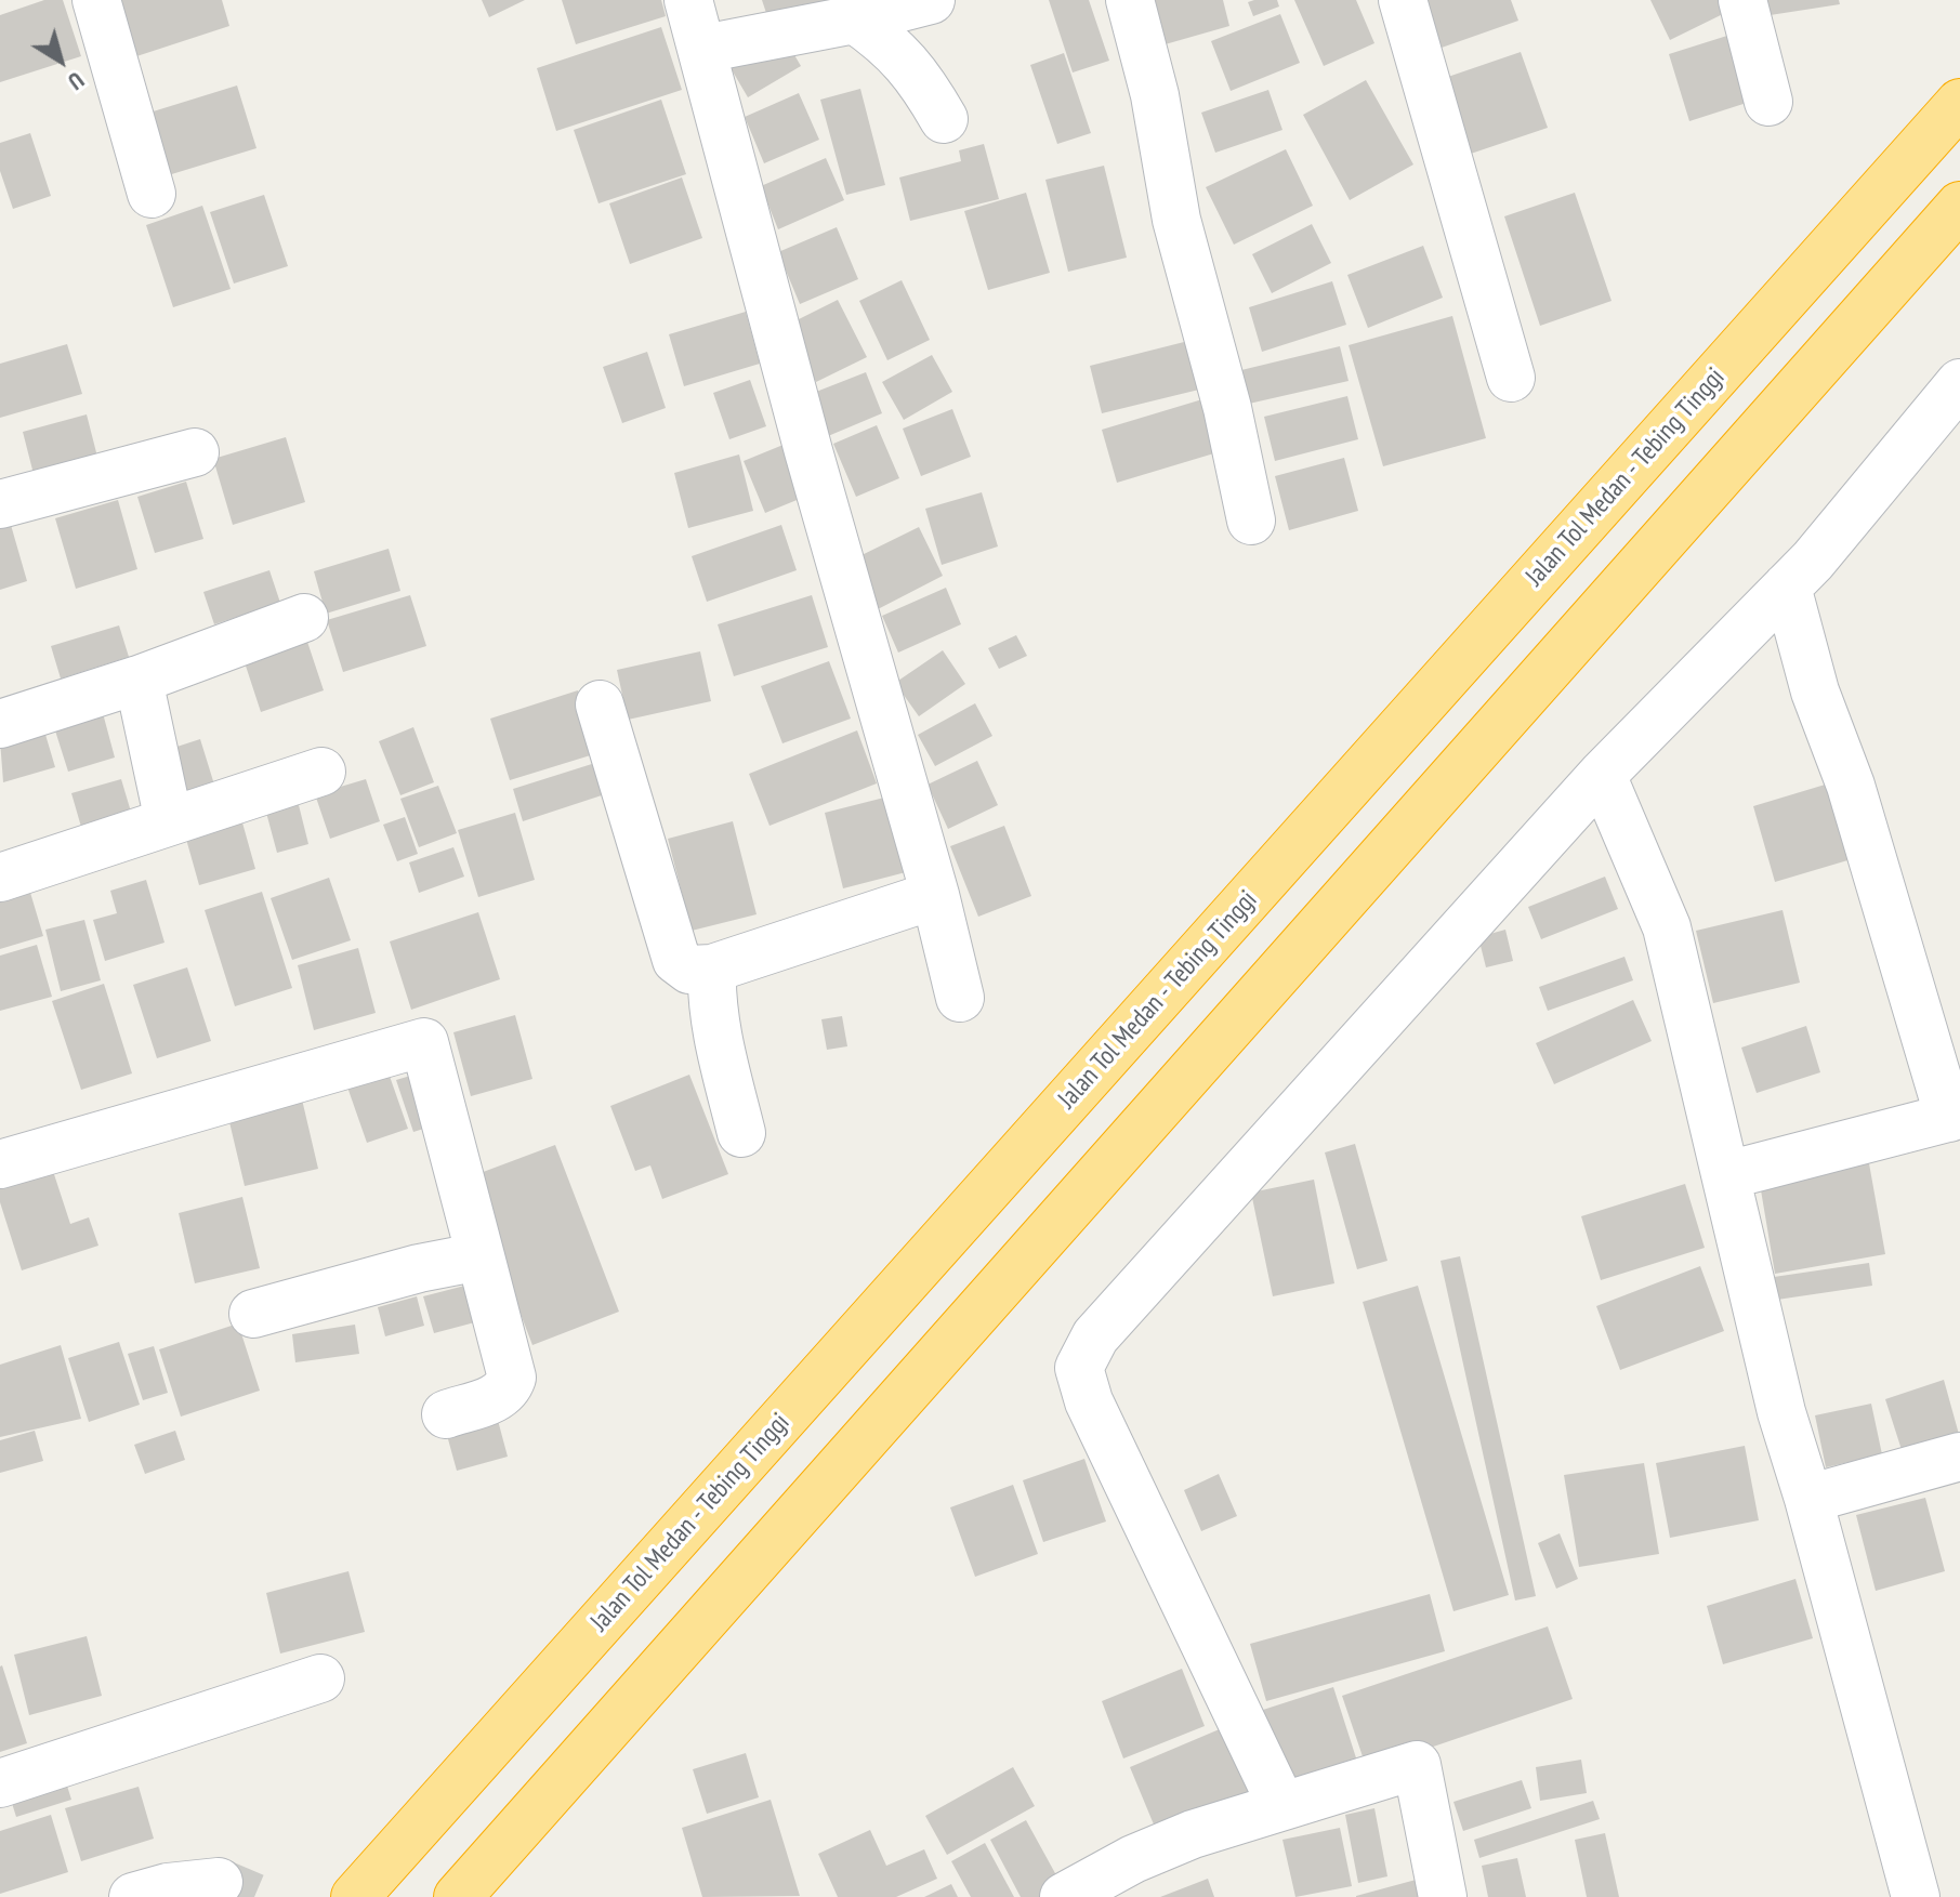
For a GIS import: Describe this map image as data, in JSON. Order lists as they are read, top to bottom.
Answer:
{
  "streets": {
    "highway": ["Jalan Tol Medan - Tebing Tinggi"]
  },
  "north": "bottom right"
}
